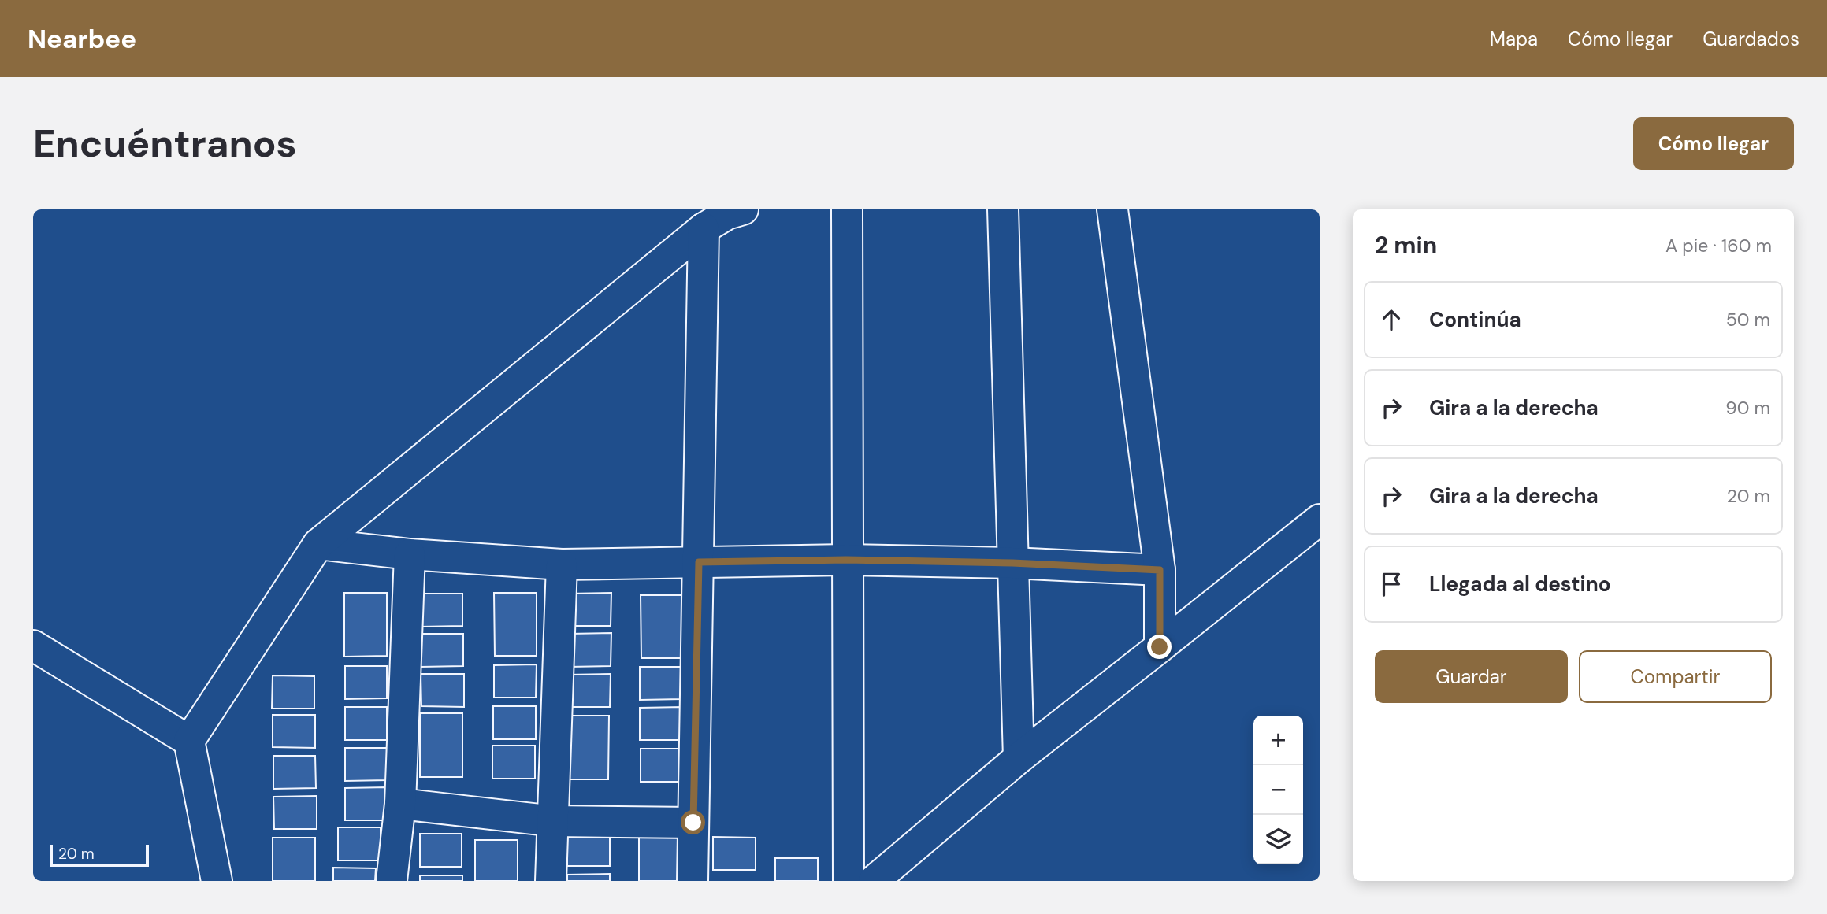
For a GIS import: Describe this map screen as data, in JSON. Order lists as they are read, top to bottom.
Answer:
{
  "scale_bar": "20 m",
  "page": {
    "header": "Nearbee",
    "nav": ["Mapa", "Cómo llegar", "Guardados"],
    "buttons": [
      "Cómo llegar",
      ["Guardar", "Compartir"]
    ],
    "title": "Encuéntranos",
    "heading": ["2 min", "A pie · 160 m"],
    "list": [
      ["Continúa", "50 m"],
      ["Gira a la derecha", "90 m"],
      ["Gira a la derecha", "20 m"],
      "Llegada al destino"
    ],
    "map_buttons": ["+", "−"],
    "scale": "20 m"
  }
}
